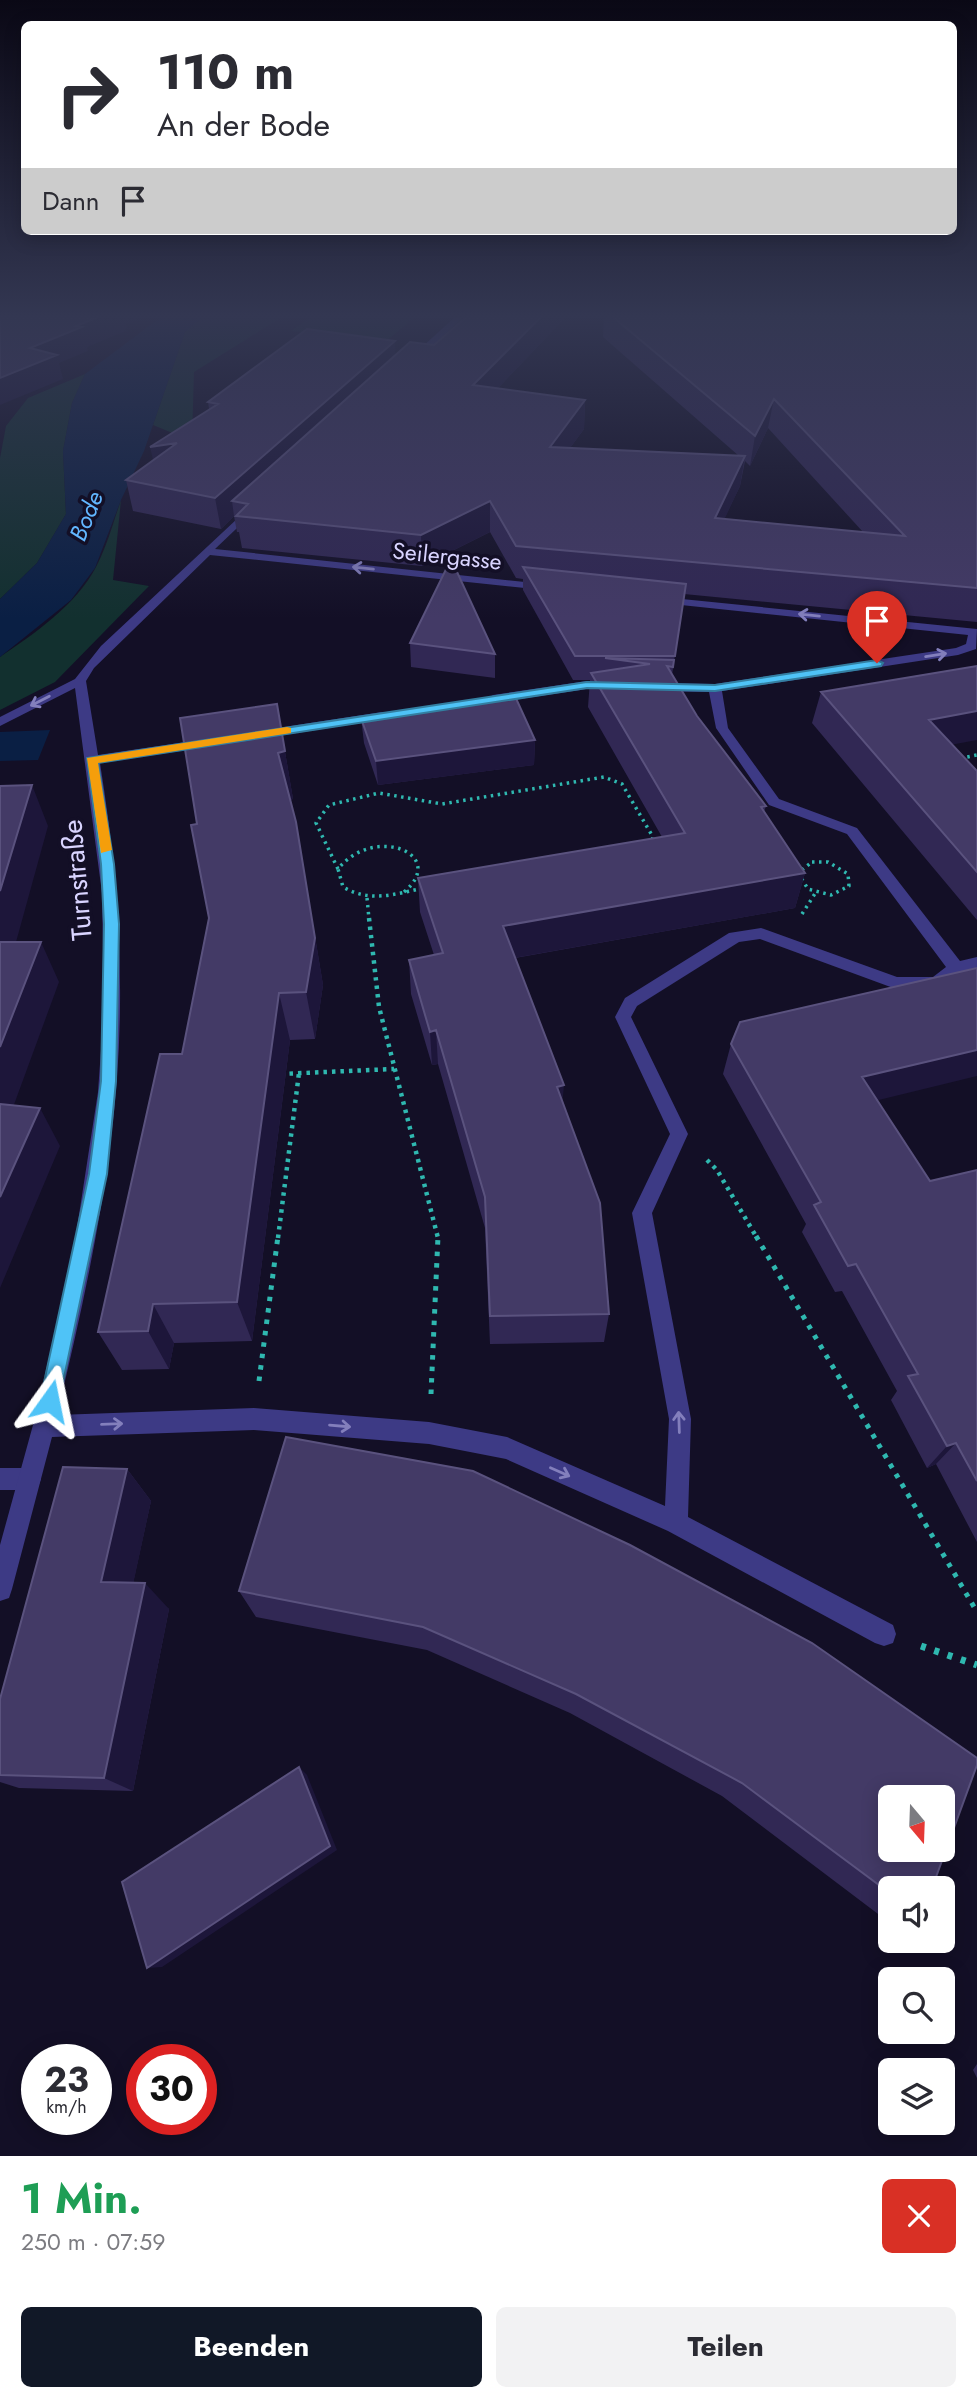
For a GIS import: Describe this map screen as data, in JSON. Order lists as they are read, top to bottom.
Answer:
{
  "streets": {
    "street": ["Seilergasse", "Turnstraße"]
  },
  "water": ["Bode"],
  "north": "bottom",
  "page": {
    "turn": ["110 m", "An der Bode"],
    "then": "Dann",
    "speed": "23 km/h",
    "limit": "30",
    "heading": ["1 Min.", "250 m · 07:59"],
    "buttons": ["Beenden", "Teilen"]
  }
}
